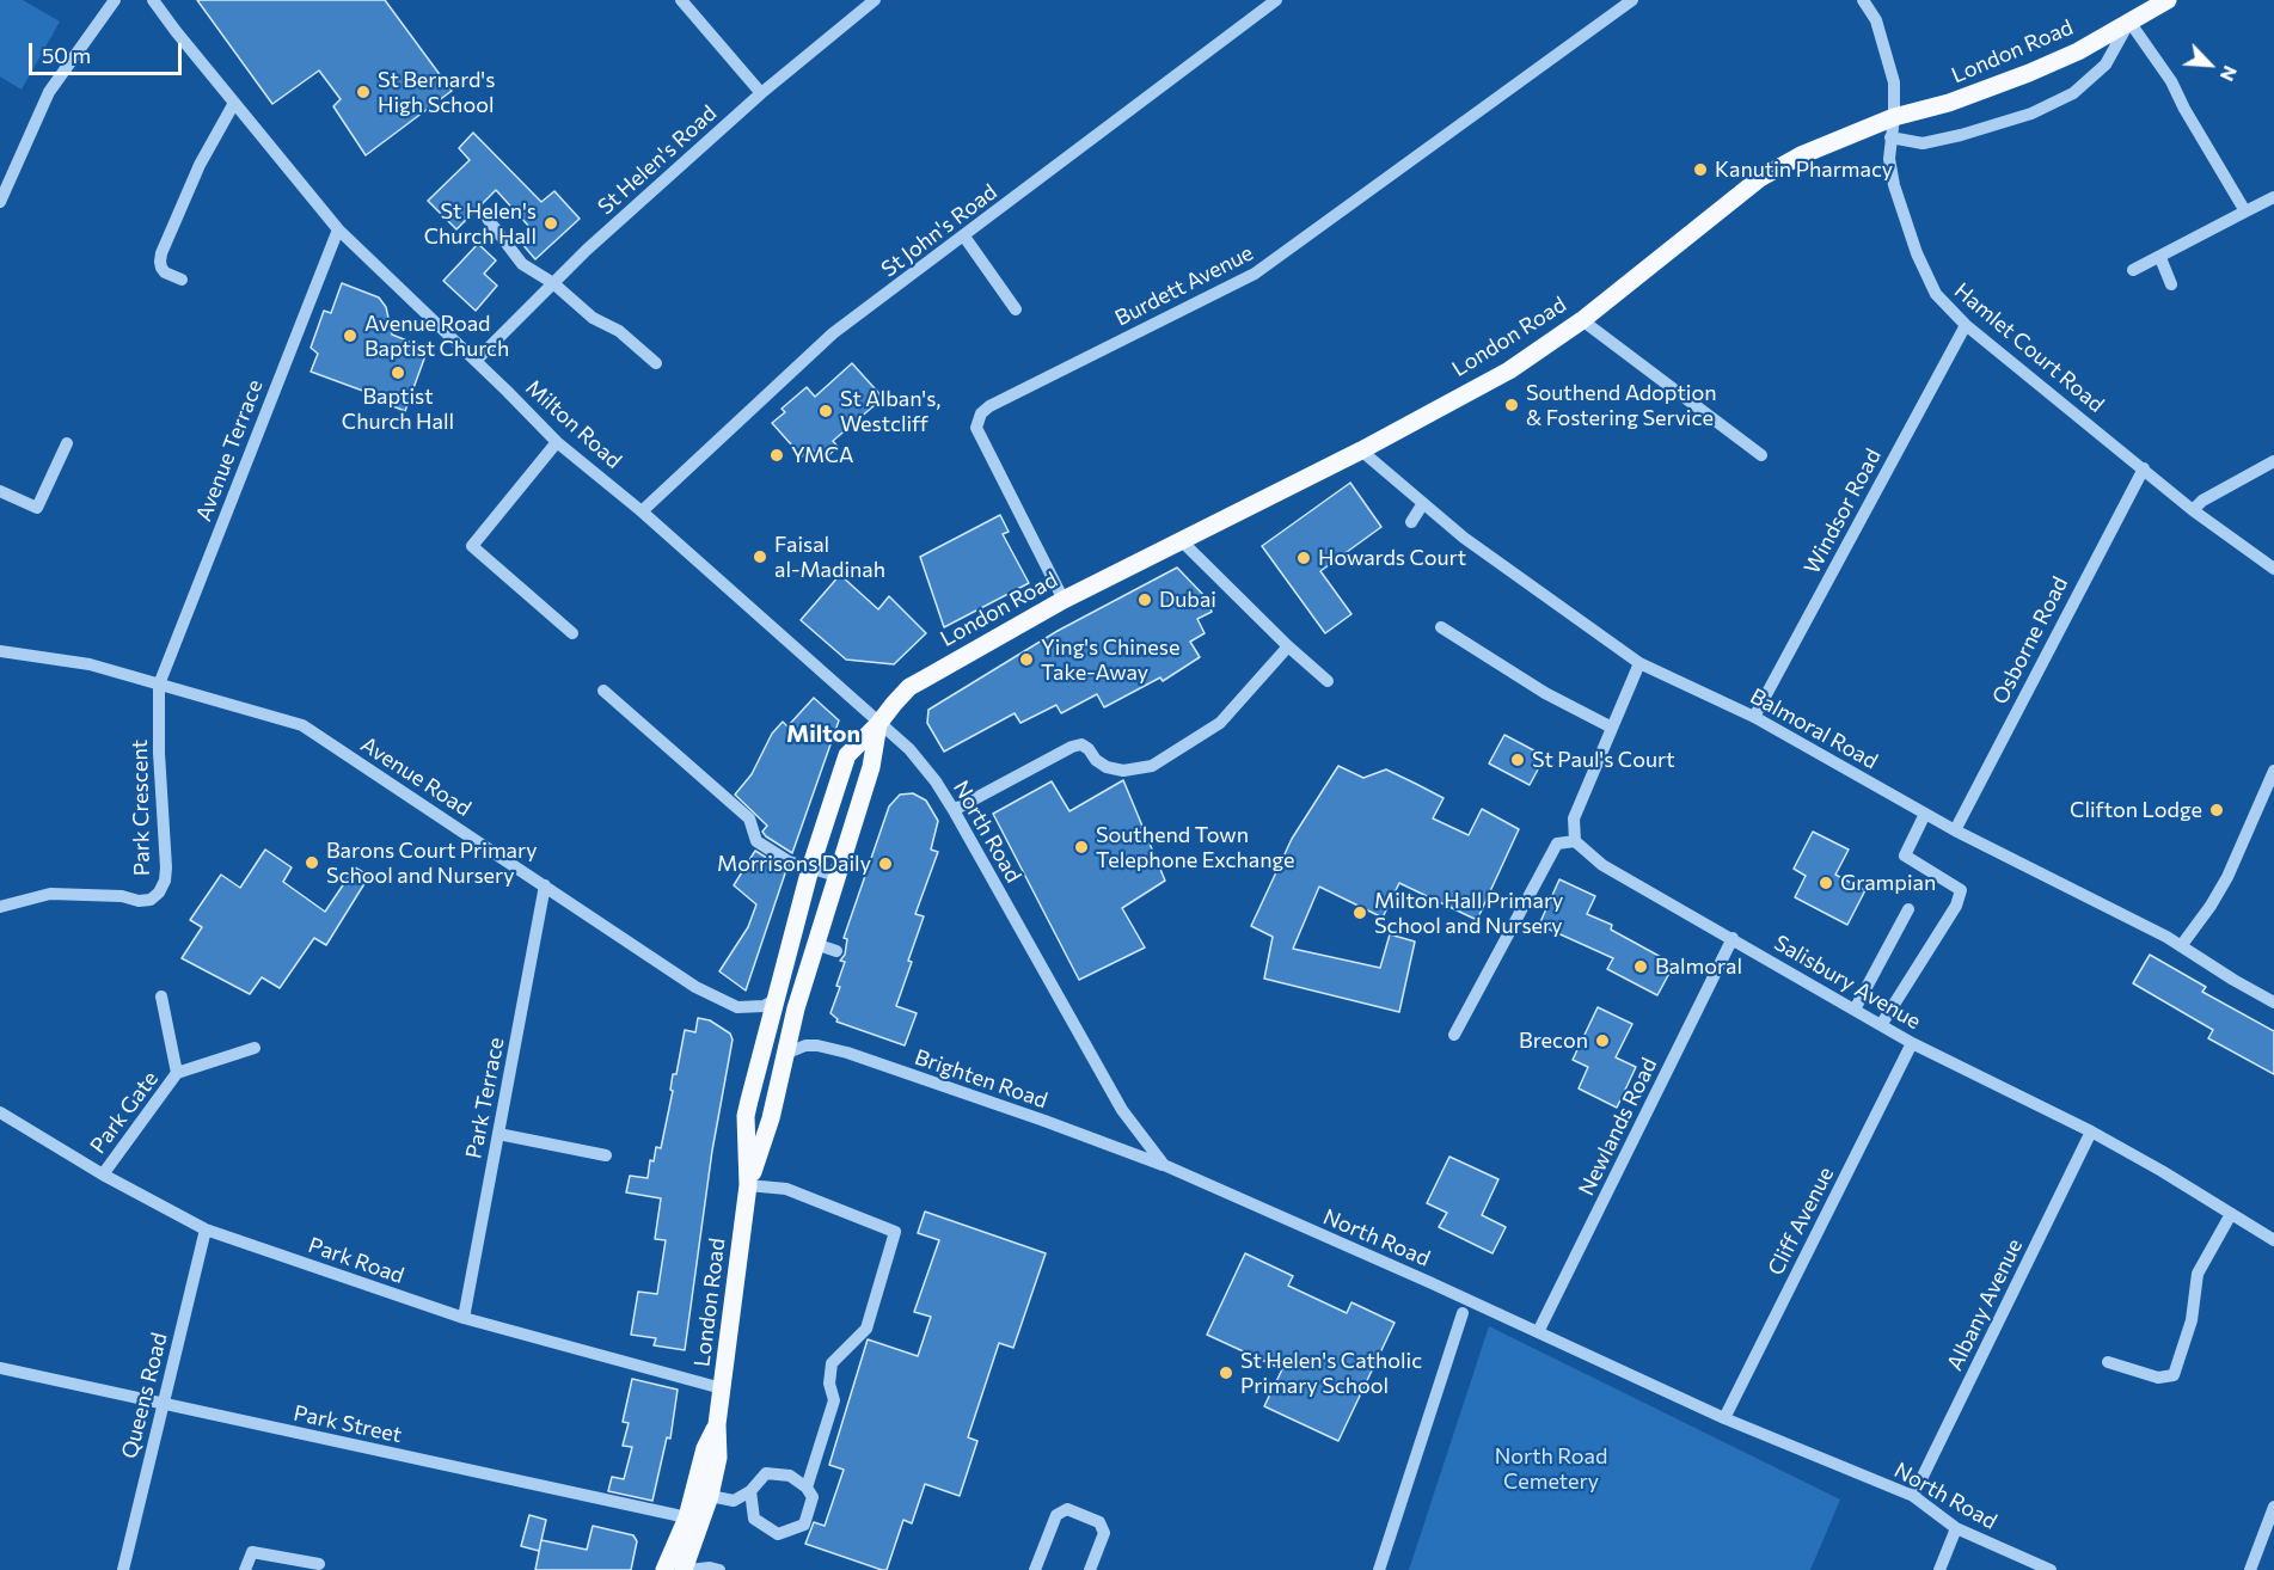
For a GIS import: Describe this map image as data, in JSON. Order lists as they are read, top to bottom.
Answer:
{
  "streets": {
    "main road": ["London Road"],
    "street": [
      "St Helen's Road",
      "St John's Road",
      "Burdett Avenue",
      "Hamlet Court Road",
      "Milton Road",
      "Avenue Terrace",
      "Windsor Road",
      "Osborne Road",
      "Balmoral Road",
      "Avenue Road",
      "Park Crescent",
      "North Road",
      "Salisbury Avenue",
      "Brighten Road",
      "Park Terrace",
      "Park Gate",
      "Newlands Road",
      "Cliff Avenue",
      "Park Road",
      "Albany Avenue",
      "Queens Road",
      "Park Street"
    ]
  },
  "crossings": [
    ["London Road", "Burdett Avenue"],
    ["London Road", "Hamlet Court Road"],
    ["London Road", "Milton Road"],
    ["London Road", "Balmoral Road"],
    ["London Road", "Avenue Road"],
    ["London Road", "North Road"],
    ["London Road", "Brighten Road"],
    ["London Road", "Park Road"],
    ["London Road", "Park Street"],
    ["St Helen's Road", "Milton Road"],
    ["St John's Road", "Milton Road"],
    ["Hamlet Court Road", "Windsor Road"],
    ["Hamlet Court Road", "Osborne Road"],
    ["Milton Road", "Avenue Terrace"],
    ["Milton Road", "North Road"],
    ["Avenue Terrace", "Avenue Road"],
    ["Avenue Terrace", "Park Crescent"],
    ["Windsor Road", "Balmoral Road"],
    ["Osborne Road", "Balmoral Road"],
    ["Avenue Road", "Park Crescent"],
    ["Avenue Road", "Park Terrace"],
    ["North Road", "Brighten Road"],
    ["North Road", "Newlands Road"],
    ["North Road", "Cliff Avenue"],
    ["North Road", "Albany Avenue"],
    ["Salisbury Avenue", "Newlands Road"],
    ["Salisbury Avenue", "Cliff Avenue"],
    ["Salisbury Avenue", "Albany Avenue"],
    ["Park Terrace", "Park Road"],
    ["Park Gate", "Park Road"],
    ["Park Road", "Queens Road"],
    ["Queens Road", "Park Street"]
  ],
  "districts": ["Milton"],
  "parks": ["North Road Cemetery"],
  "places": [
    "St Bernard's High School",
    "Kanutin Pharmacy",
    "St Helen's Church Hall",
    "Avenue Road Baptist Church",
    "Baptist Church Hall",
    "Southend Adoption & Fostering Service",
    "St Alban's, Westcliff",
    "YMCA",
    "Faisal al-Madinah",
    "Howards Court",
    "Dubai",
    "Ying's Chinese Take-Away",
    "St Paul's Court",
    "Clifton Lodge",
    "Southend Town Telephone Exchange",
    "Barons Court Primary School and Nursery",
    "Morrisons Daily",
    "Grampian",
    "Milton Hall Primary School and Nursery",
    "Balmoral",
    "Brecon",
    "St Helen's Catholic Primary School"
  ],
  "scale_bar": "50 m",
  "north": "bottom right"
}
